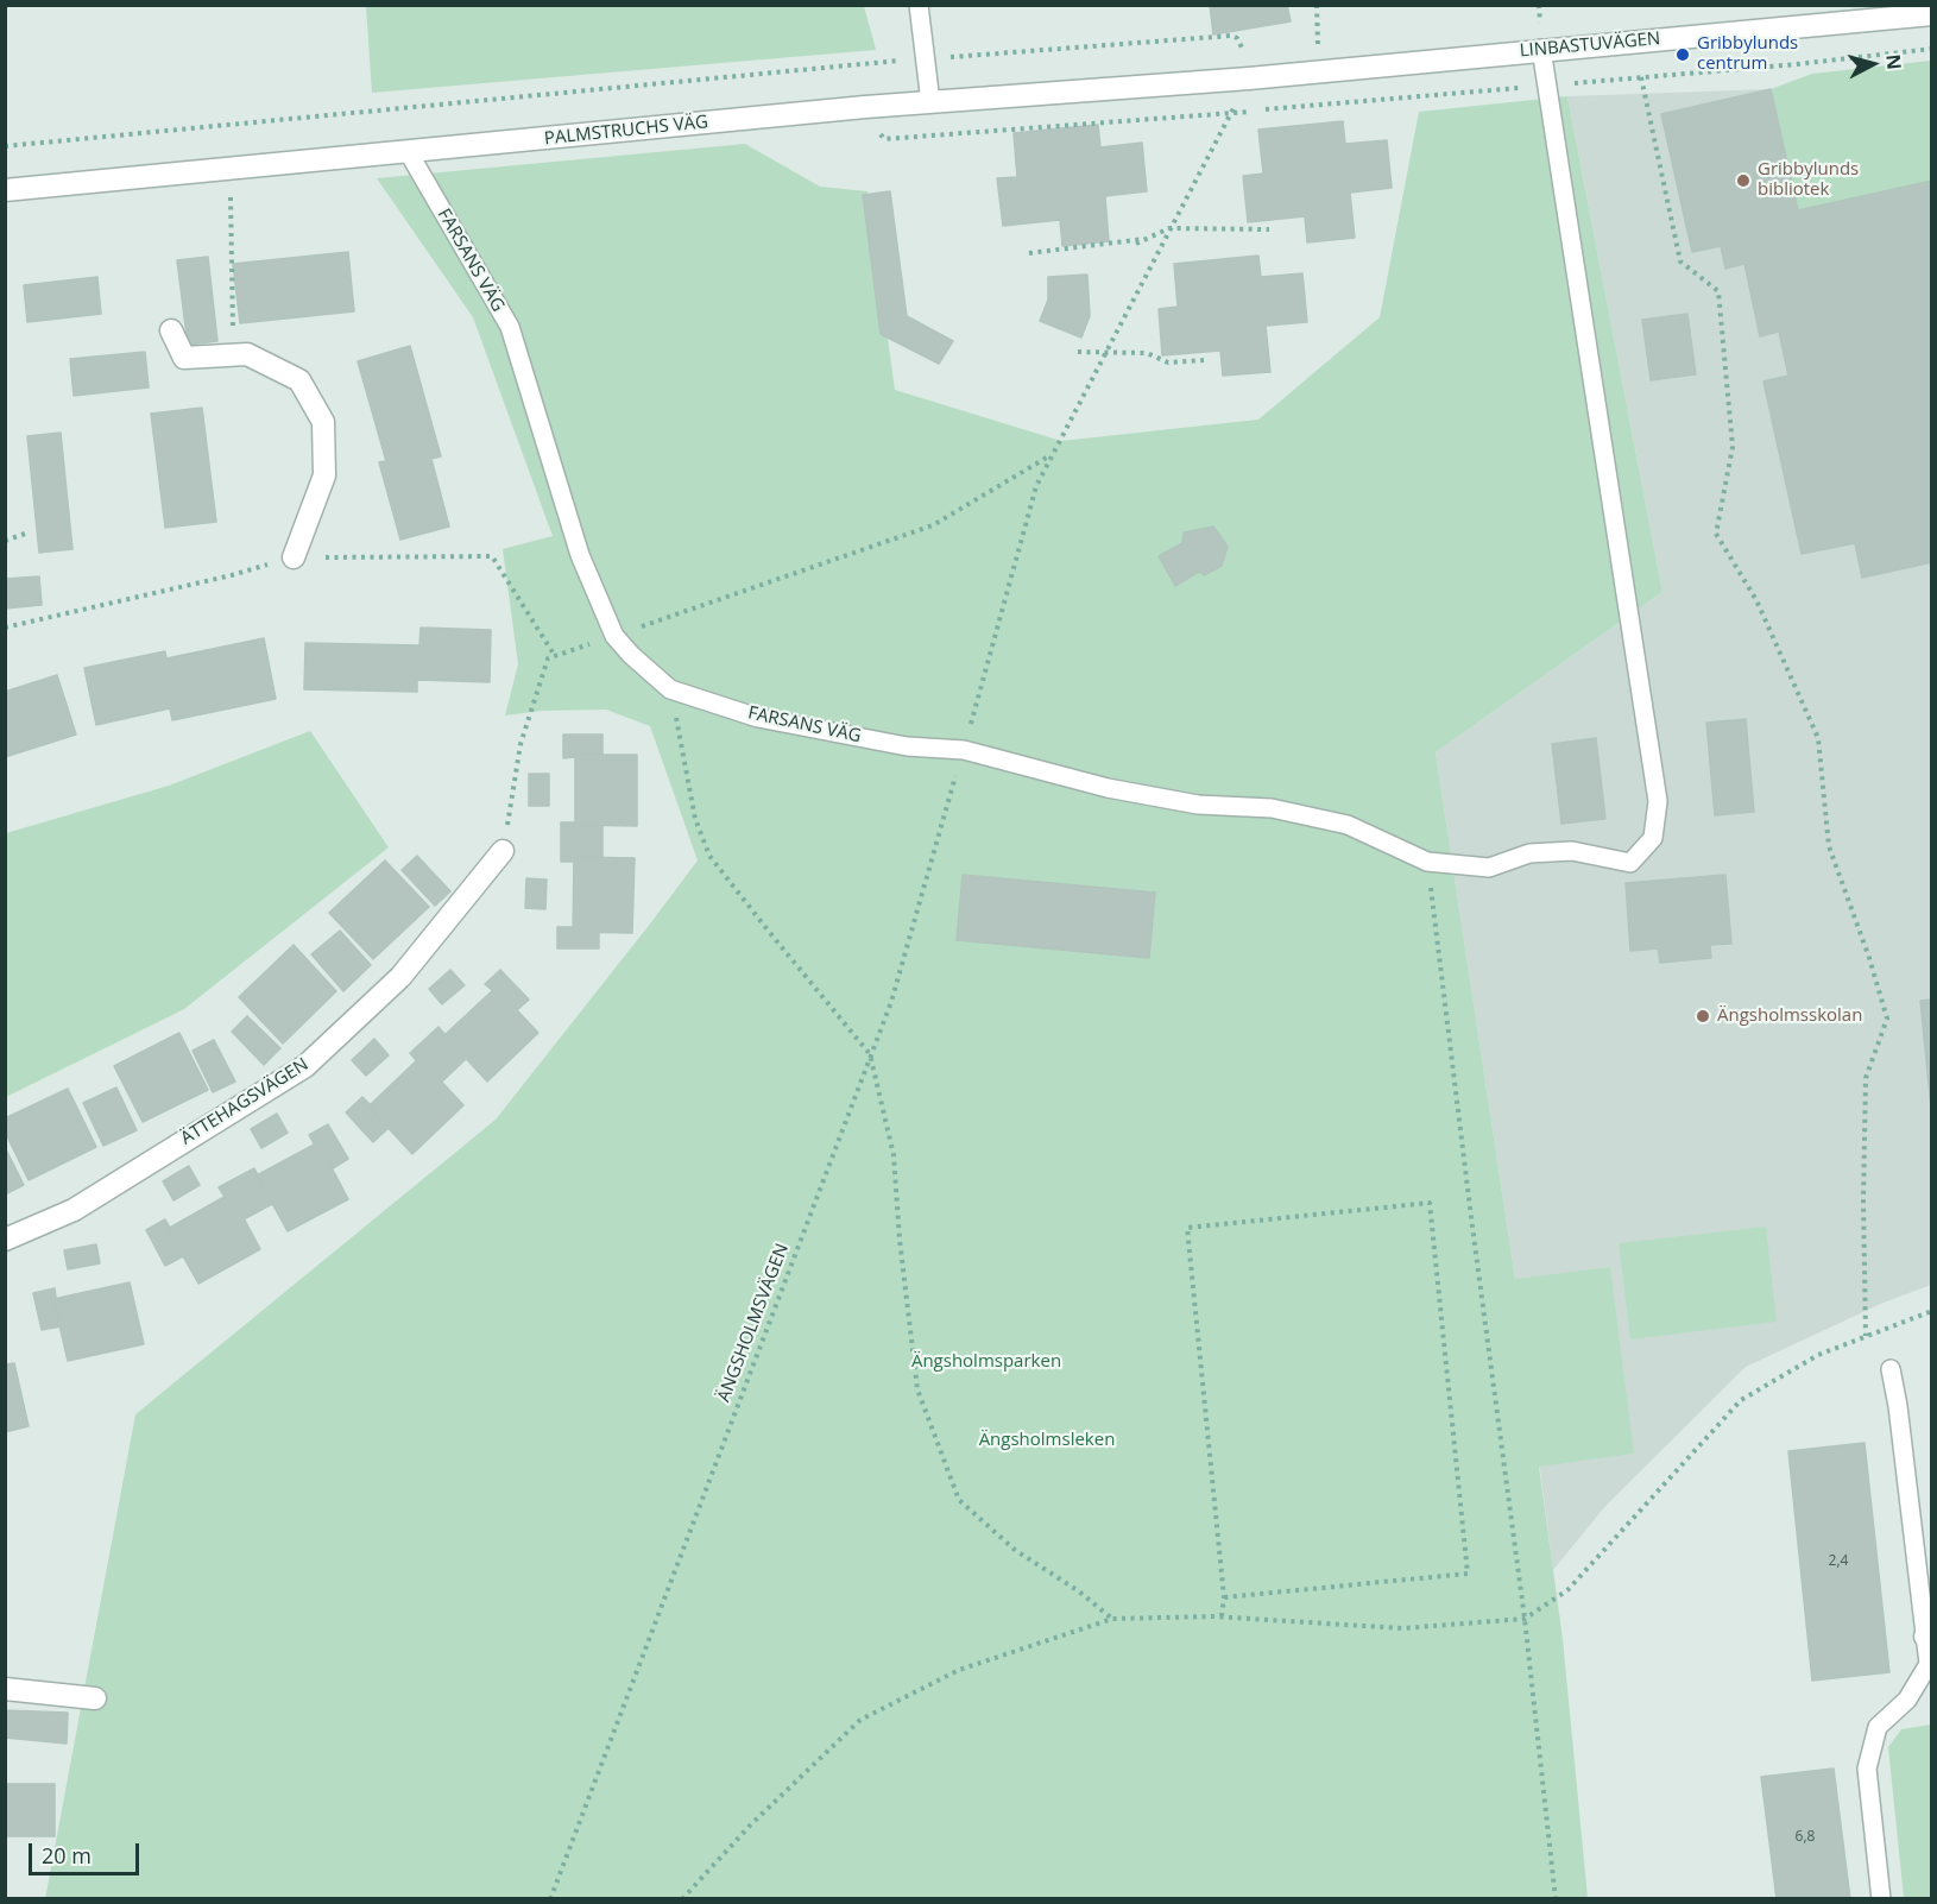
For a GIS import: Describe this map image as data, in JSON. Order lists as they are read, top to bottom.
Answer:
{
  "streets": {
    "street": ["LINBASTUVÄGEN", "PALMSTRUCHS VÄG", "ÄTTEHAGSVÄGEN"],
    "lane": ["FARSANS VÄG"],
    "path": ["ÄNGSHOLMSVÄGEN"]
  },
  "crossings": [
    ["LINBASTUVÄGEN", "PALMSTRUCHS VÄG"],
    ["LINBASTUVÄGEN", "FARSANS VÄG"],
    ["LINBASTUVÄGEN", "ÄNGSHOLMSVÄGEN"],
    ["PALMSTRUCHS VÄG", "FARSANS VÄG"],
    ["PALMSTRUCHS VÄG", "ÄNGSHOLMSVÄGEN"],
    ["FARSANS VÄG", "ÄNGSHOLMSVÄGEN"]
  ],
  "parks": ["Ängsholmsparken", "Ängsholmsleken"],
  "places": ["Gribbylunds centrum", "Gribbylunds bibliotek", "Ängsholmsskolan"],
  "house_numbers": ["2,4", "6,8"],
  "scale_bar": "20 m",
  "north": "right"
}
